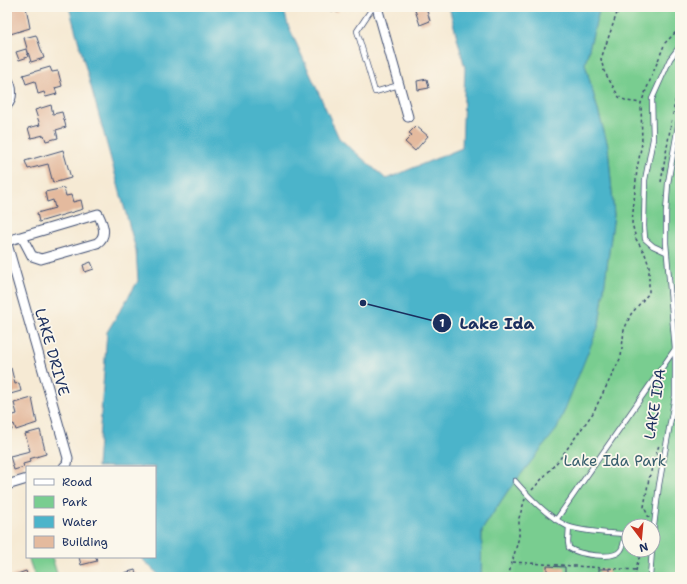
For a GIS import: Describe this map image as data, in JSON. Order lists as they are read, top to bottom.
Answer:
{
  "streets": {
    "street": ["LAKE DRIVE"],
    "path": ["LAKE IDA"]
  },
  "parks": ["Lake Ida Park"],
  "places": ["Lake Ida"],
  "legend": [
    "Road",
    "Park",
    "Water",
    "Building"
  ],
  "north": "bottom"
}
